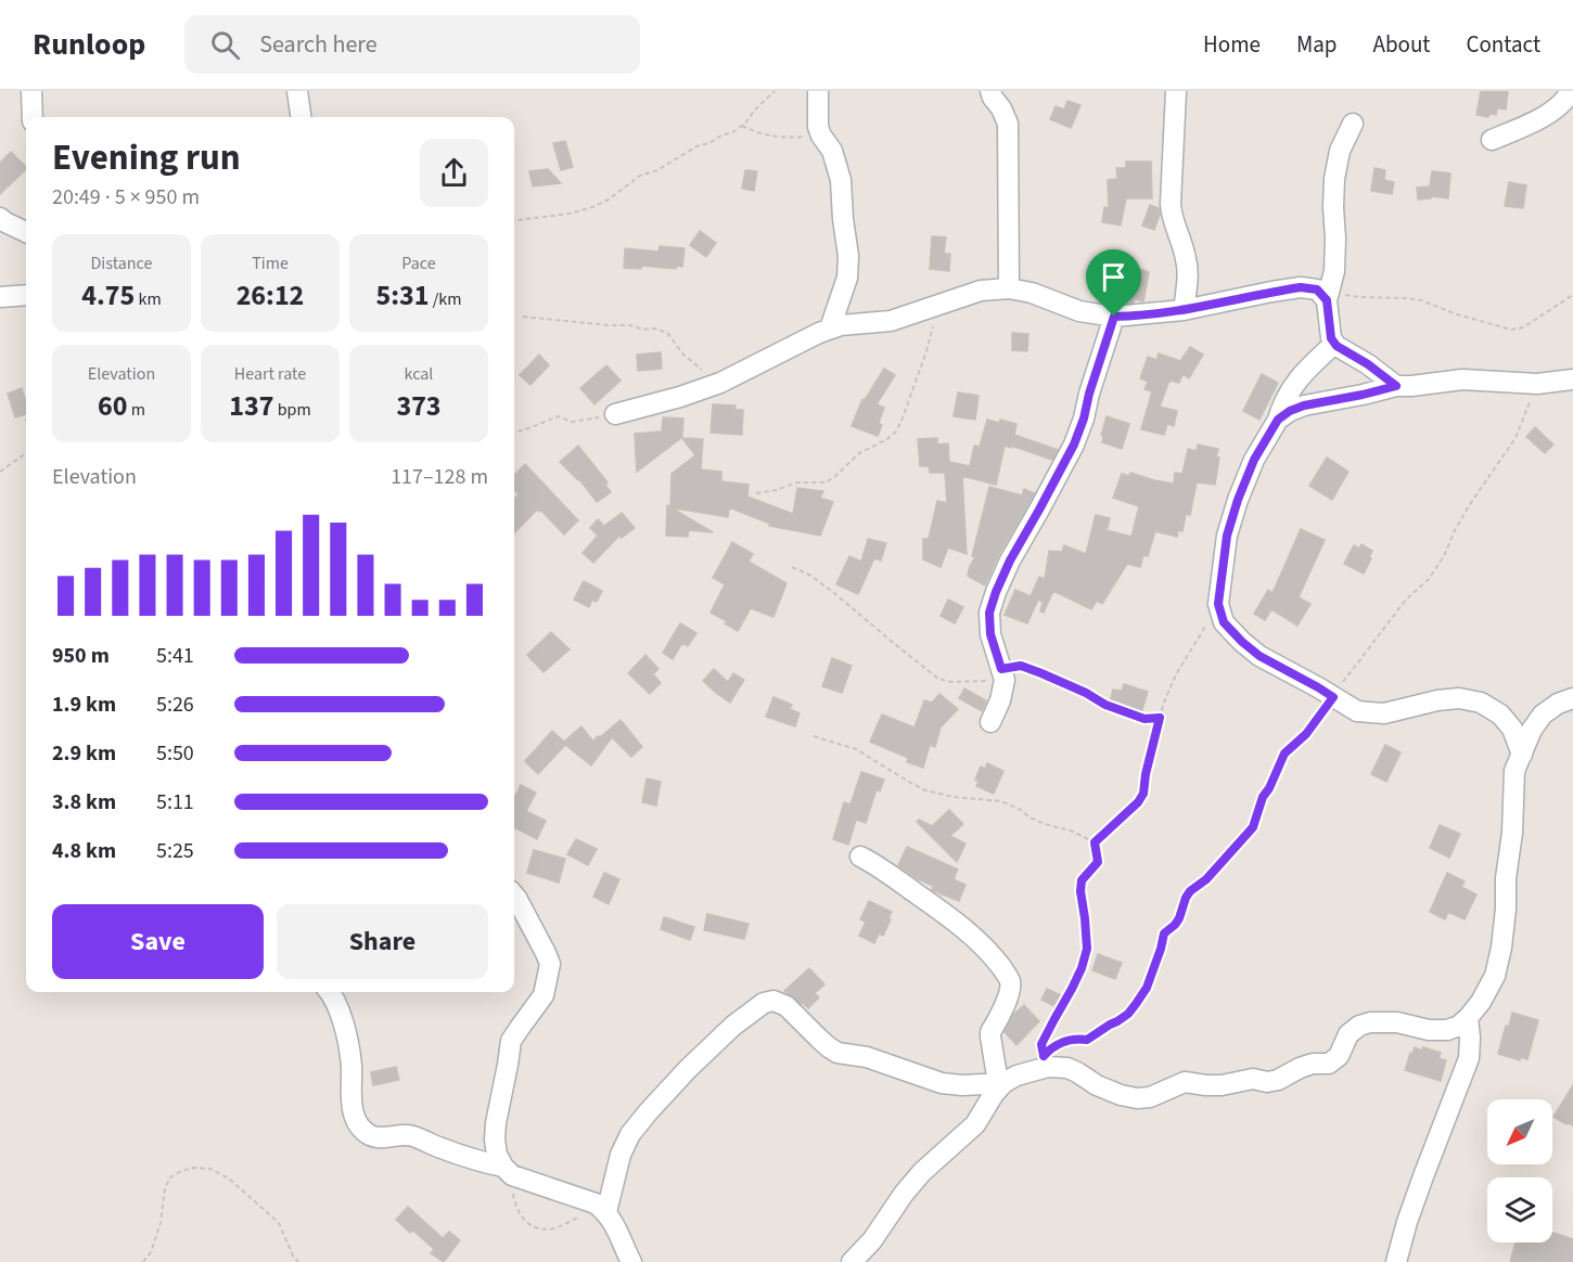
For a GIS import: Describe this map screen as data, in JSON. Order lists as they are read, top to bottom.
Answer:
{
  "north": "bottom left",
  "page": {
    "header": "Runloop",
    "search": "Search here",
    "nav": [
      "Home",
      "Map",
      "About",
      "Contact"
    ],
    "heading": ["Evening run", "20:49 · 5 × 950 m"],
    "stats": [
      ["Distance", "4.75 km"],
      ["Time", "26:12"],
      ["Pace", "5:31 /km"],
      ["Elevation", "60 m"],
      ["Heart rate", "137 bpm"],
      ["kcal", "373"]
    ],
    "chart": ["Elevation", "117–128 m"],
    "list": [
      {
        "name": "950 m",
        "note": "5:41"
      },
      {
        "name": "1.9 km",
        "note": "5:26"
      },
      {
        "name": "2.9 km",
        "note": "5:50"
      },
      {
        "name": "3.8 km",
        "note": "5:11"
      },
      {
        "name": "4.8 km",
        "note": "5:25"
      }
    ],
    "buttons": ["Save", "Share"]
  }
}
